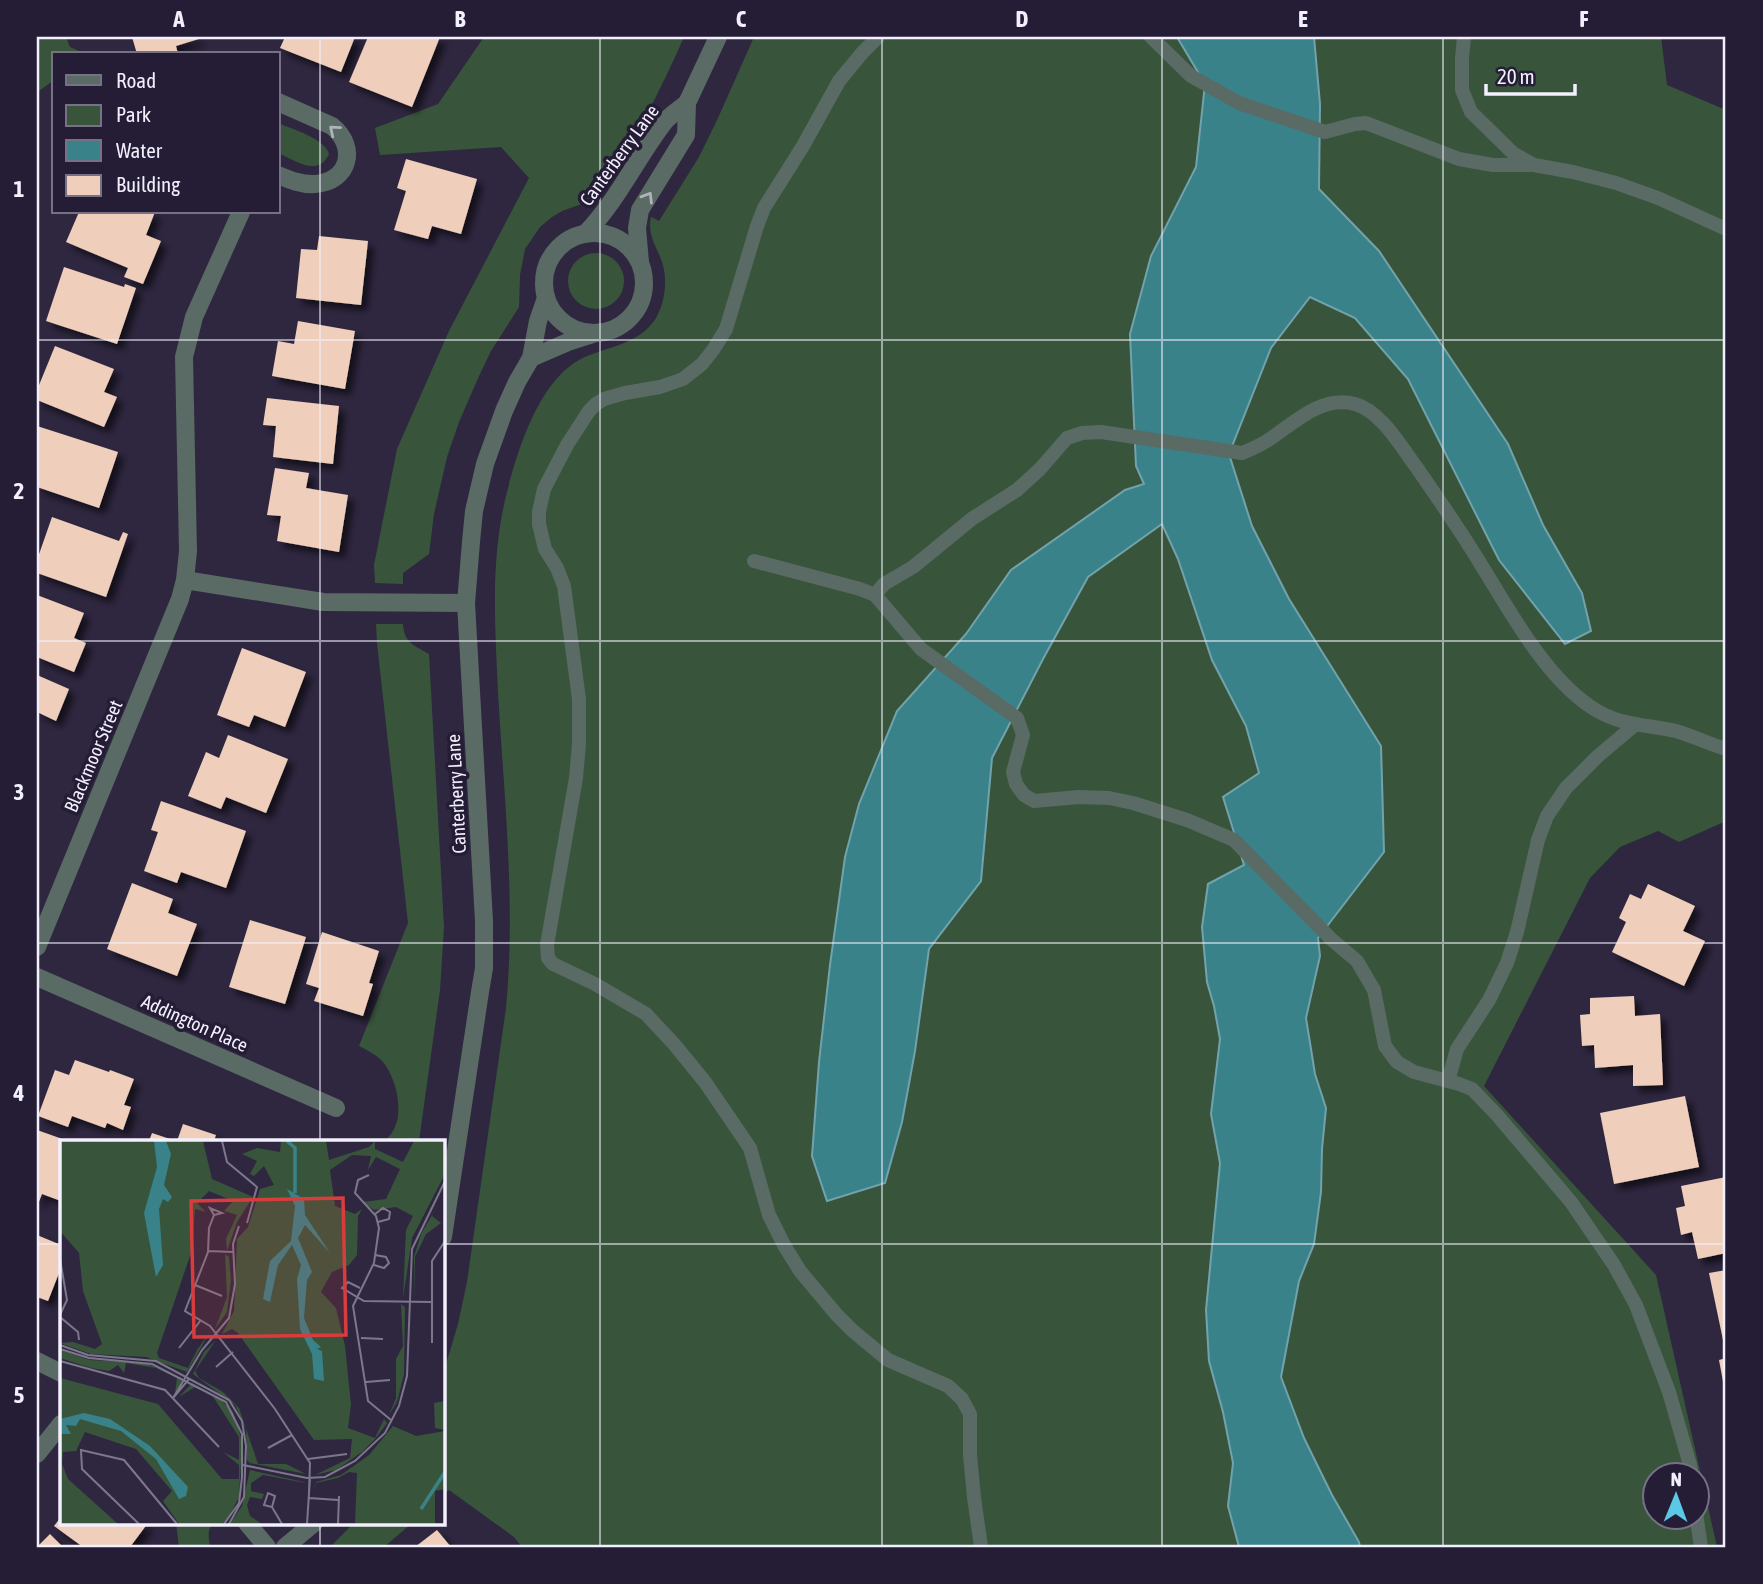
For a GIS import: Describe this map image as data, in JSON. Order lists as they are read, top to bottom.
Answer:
{
  "streets": {
    "street": ["Canterberry Lane", "Blackmoor Street", "Addington Place"]
  },
  "legend": [
    "Road",
    "Park",
    "Water",
    "Building"
  ],
  "scale_bar": "20 m",
  "north": "top",
  "grid": {
    "columns": [
      "A",
      "B",
      "C",
      "D",
      "E",
      "F"
    ],
    "rows": [
      "1",
      "2",
      "3",
      "4",
      "5"
    ]
  }
}
